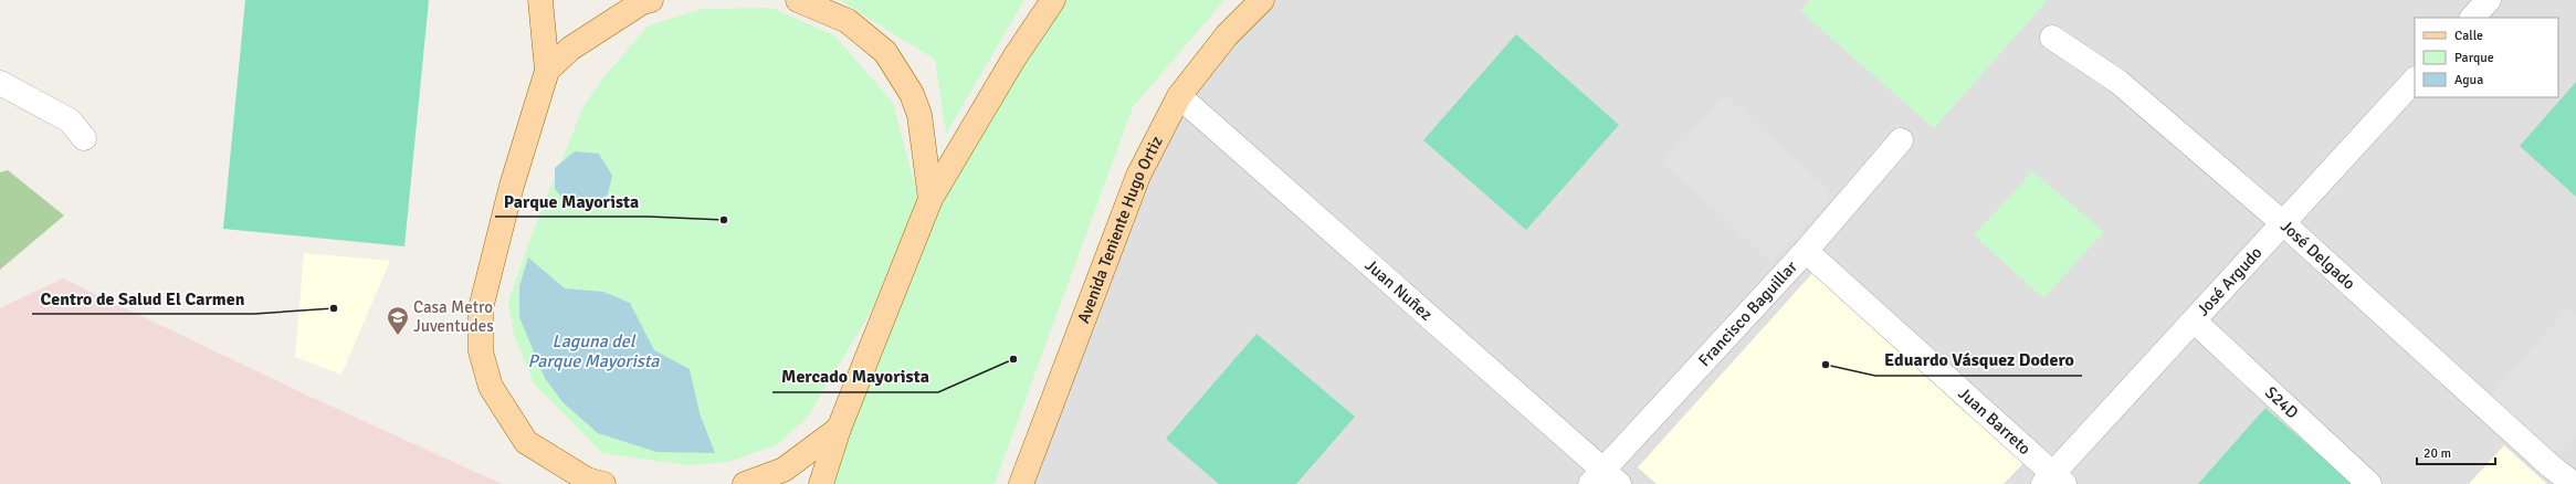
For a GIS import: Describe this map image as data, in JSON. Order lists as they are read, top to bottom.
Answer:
{
  "streets": {
    "main road": ["Avenida Teniente Hugo Ortiz"],
    "street": [
      "José Delgado",
      "José Argudo",
      "Juan Nuñez",
      "Francisco Baguillar",
      "S24D",
      "Juan Barreto"
    ]
  },
  "crossings": [
    ["Avenida Teniente Hugo Ortiz", "Juan Nuñez"],
    ["José Delgado", "José Argudo"],
    ["José Argudo", "S24D"],
    ["José Argudo", "Juan Barreto"],
    ["Juan Nuñez", "Francisco Baguillar"],
    ["Francisco Baguillar", "Juan Barreto"]
  ],
  "water": ["Laguna del Parque Mayorista"],
  "places": {
    "other": [
      "Parque Mayorista",
      "Centro de Salud El Carmen",
      "Mercado Mayorista",
      "Eduardo Vásquez Dodero"
    ],
    "school or university": ["Casa Metro Juventudes"]
  },
  "legend": ["Calle", "Parque", "Agua"],
  "scale_bar": "20 m"
}
